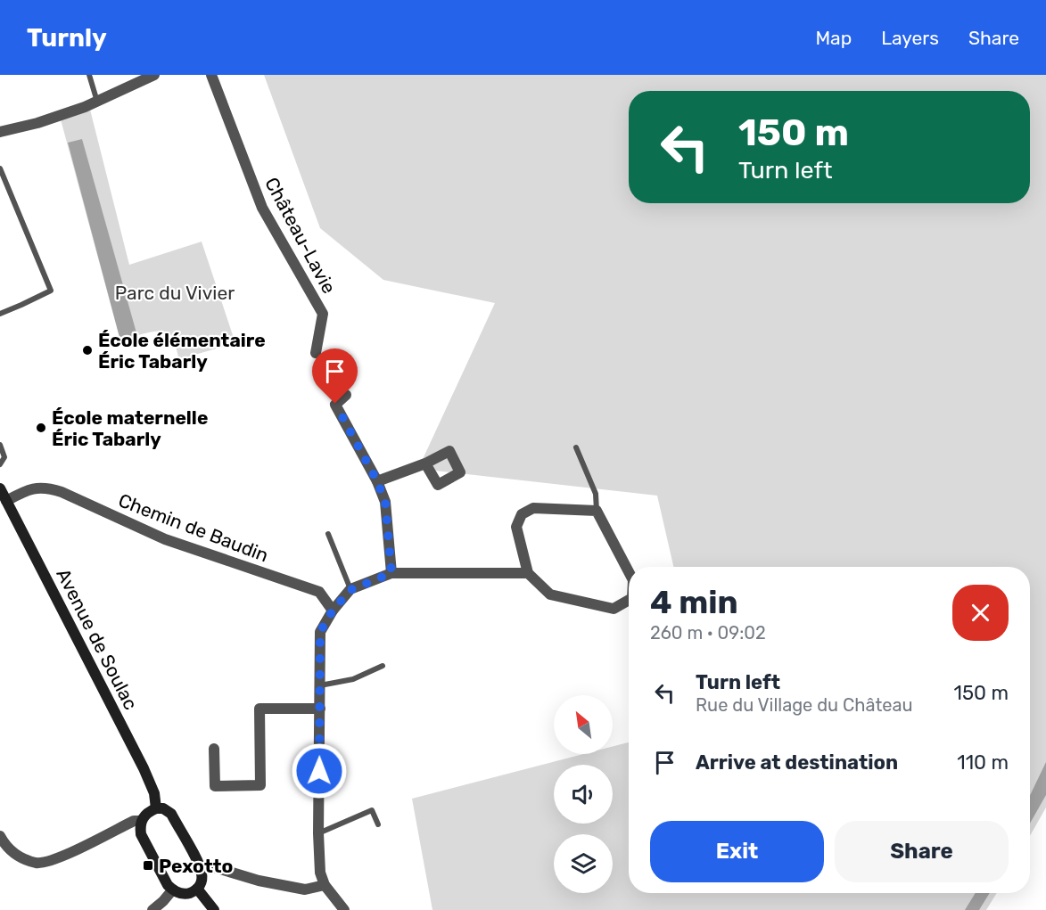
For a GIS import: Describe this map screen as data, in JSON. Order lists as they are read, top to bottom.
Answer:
{
  "streets": {
    "main road": ["Avenue de Soulac"],
    "street": ["Château-Lavie", "Chemin de Baudin"]
  },
  "crossings": [
    ["Chemin de Baudin", "Avenue de Soulac"]
  ],
  "parks": ["Parc du Vivier"],
  "places": {
    "other": ["École élémentaire Éric Tabarly", "École maternelle Éric Tabarly"],
    "transit": ["Pexotto"]
  },
  "north": "top left",
  "page": {
    "header": "Turnly",
    "nav": ["Map", "Layers", "Share"],
    "turn": ["150 m", "Turn left"],
    "heading": ["4 min", "260 m · 09:02"],
    "list": [
      {
        "name": "Turn left",
        "note": "Rue du Village du Château",
        "value": "150 m"
      },
      {
        "name": "Arrive at destination",
        "value": "110 m"
      }
    ],
    "buttons": ["Exit", "Share"]
  }
}
